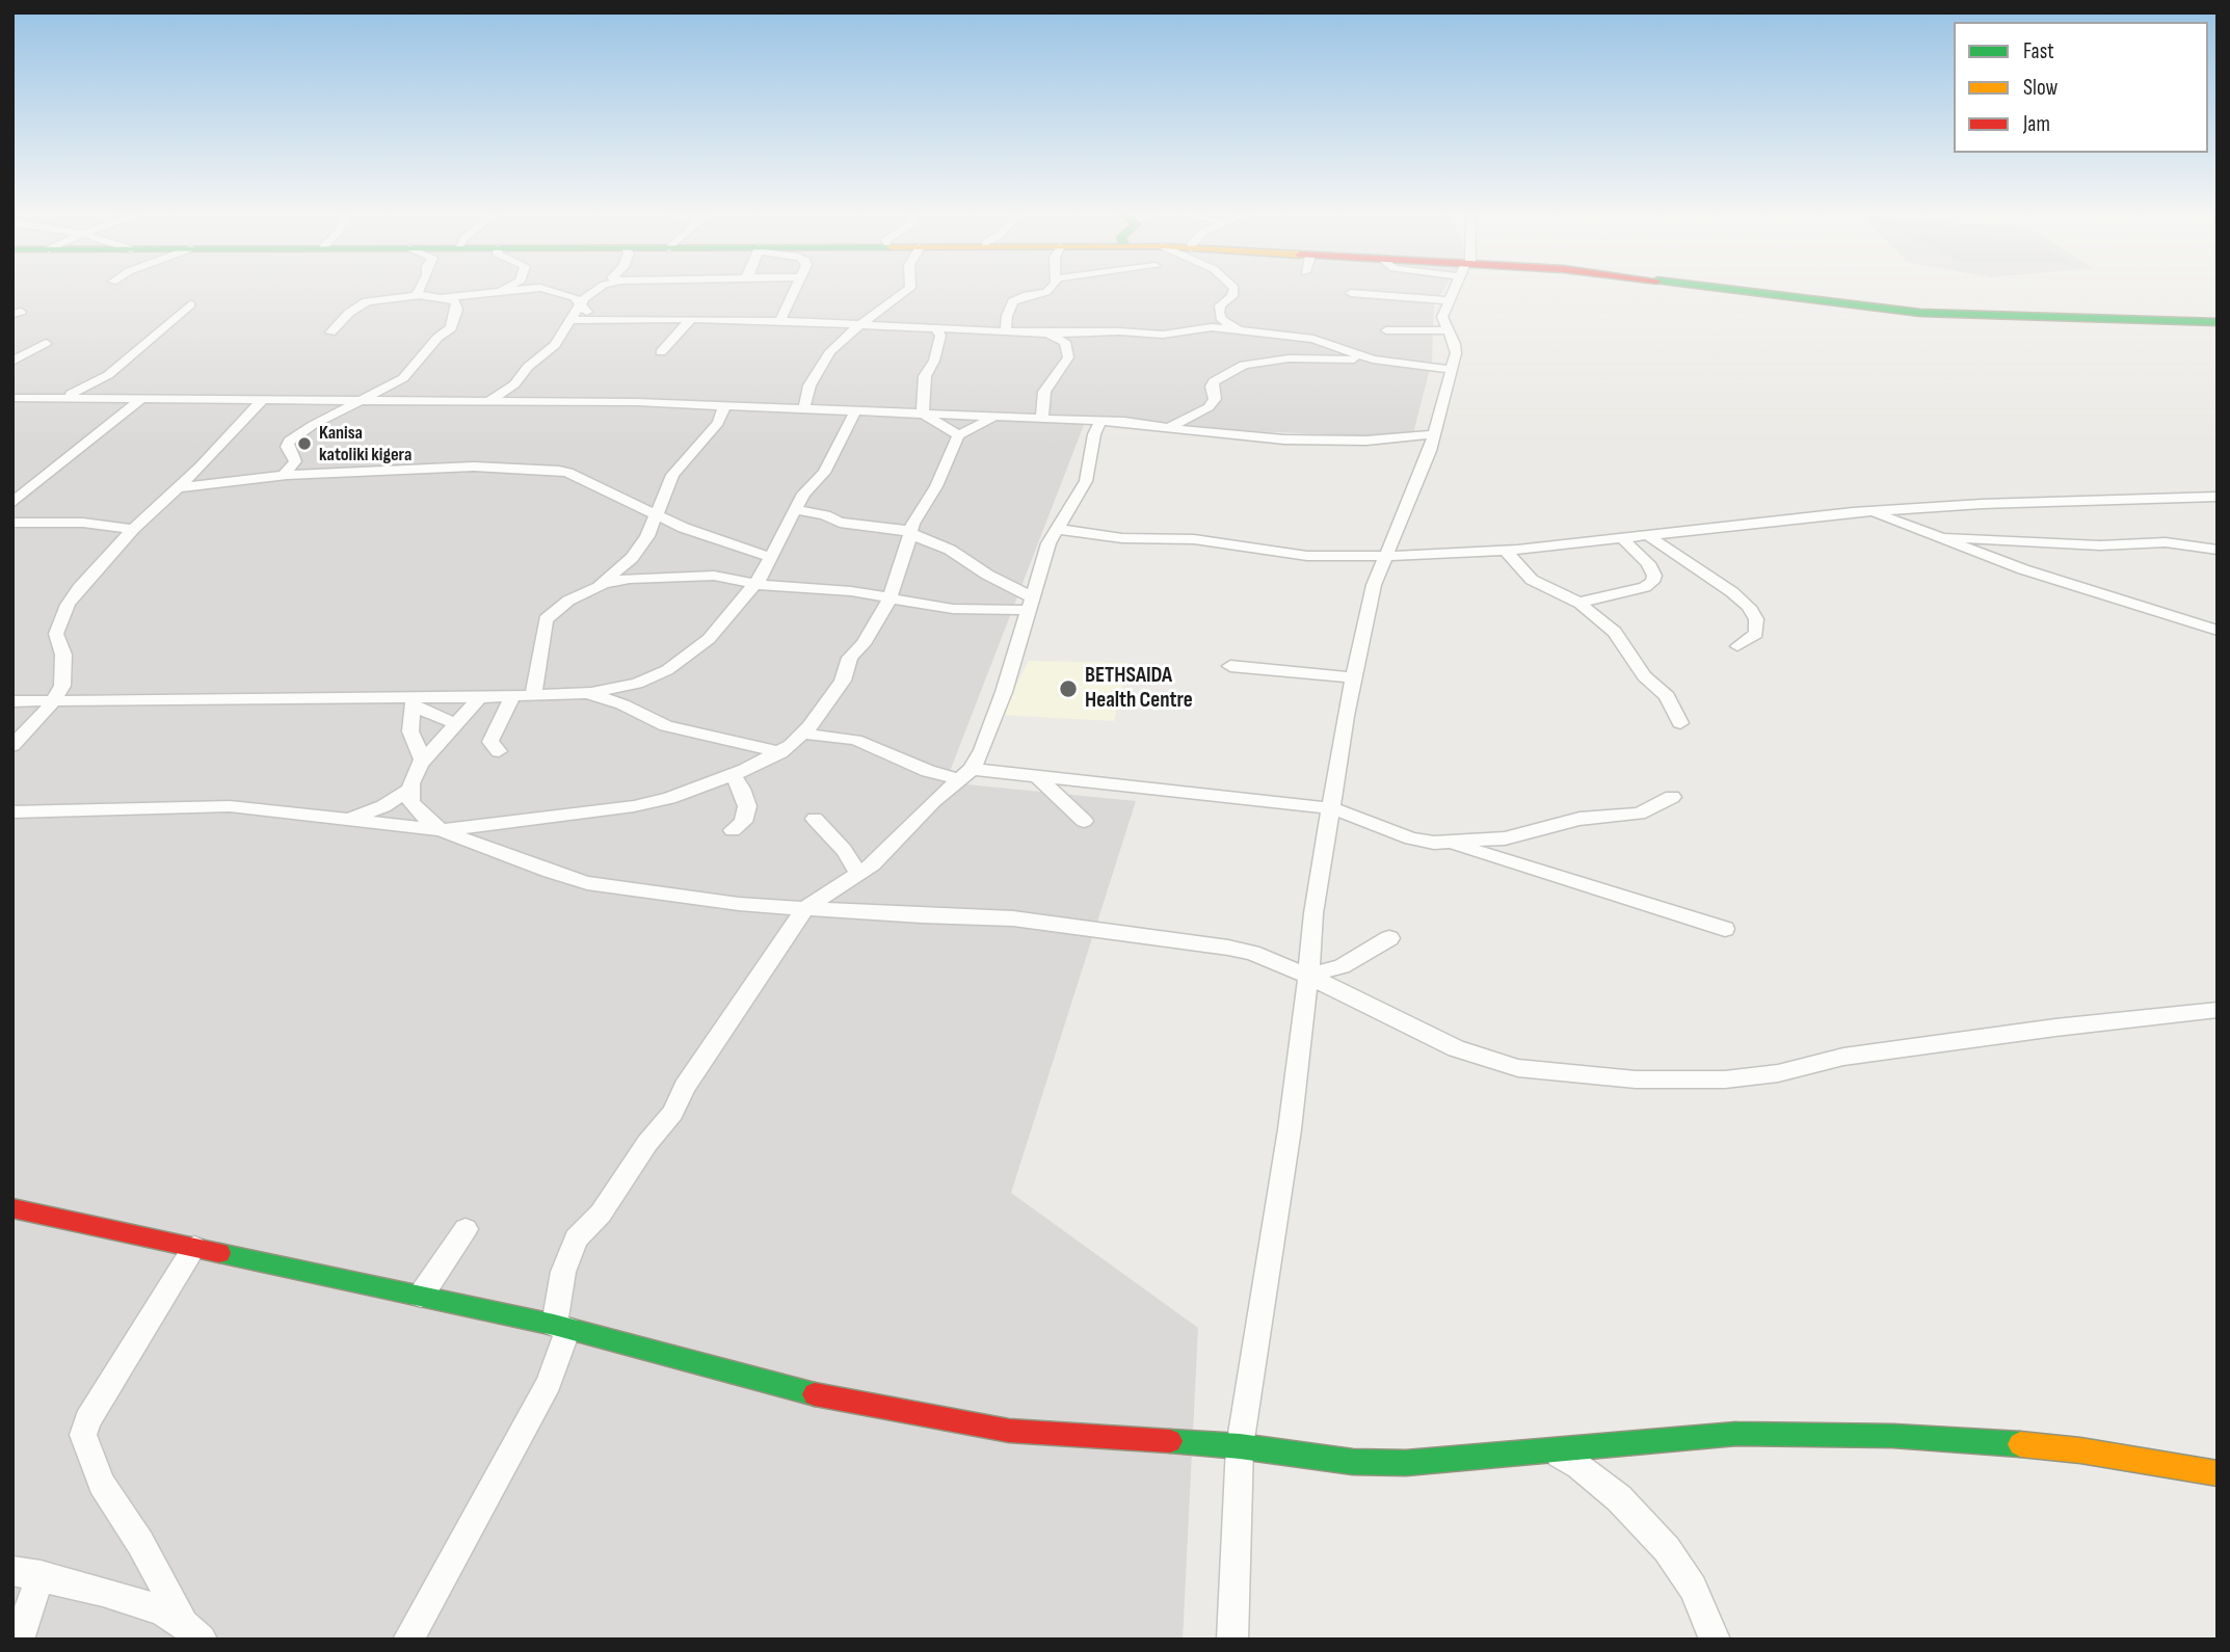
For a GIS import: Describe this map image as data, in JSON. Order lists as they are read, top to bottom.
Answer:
{
  "places": ["Kanisa katoliki kigera", "BETHSAIDA Health Centre"],
  "legend": ["Fast", "Slow", "Jam"]
}
